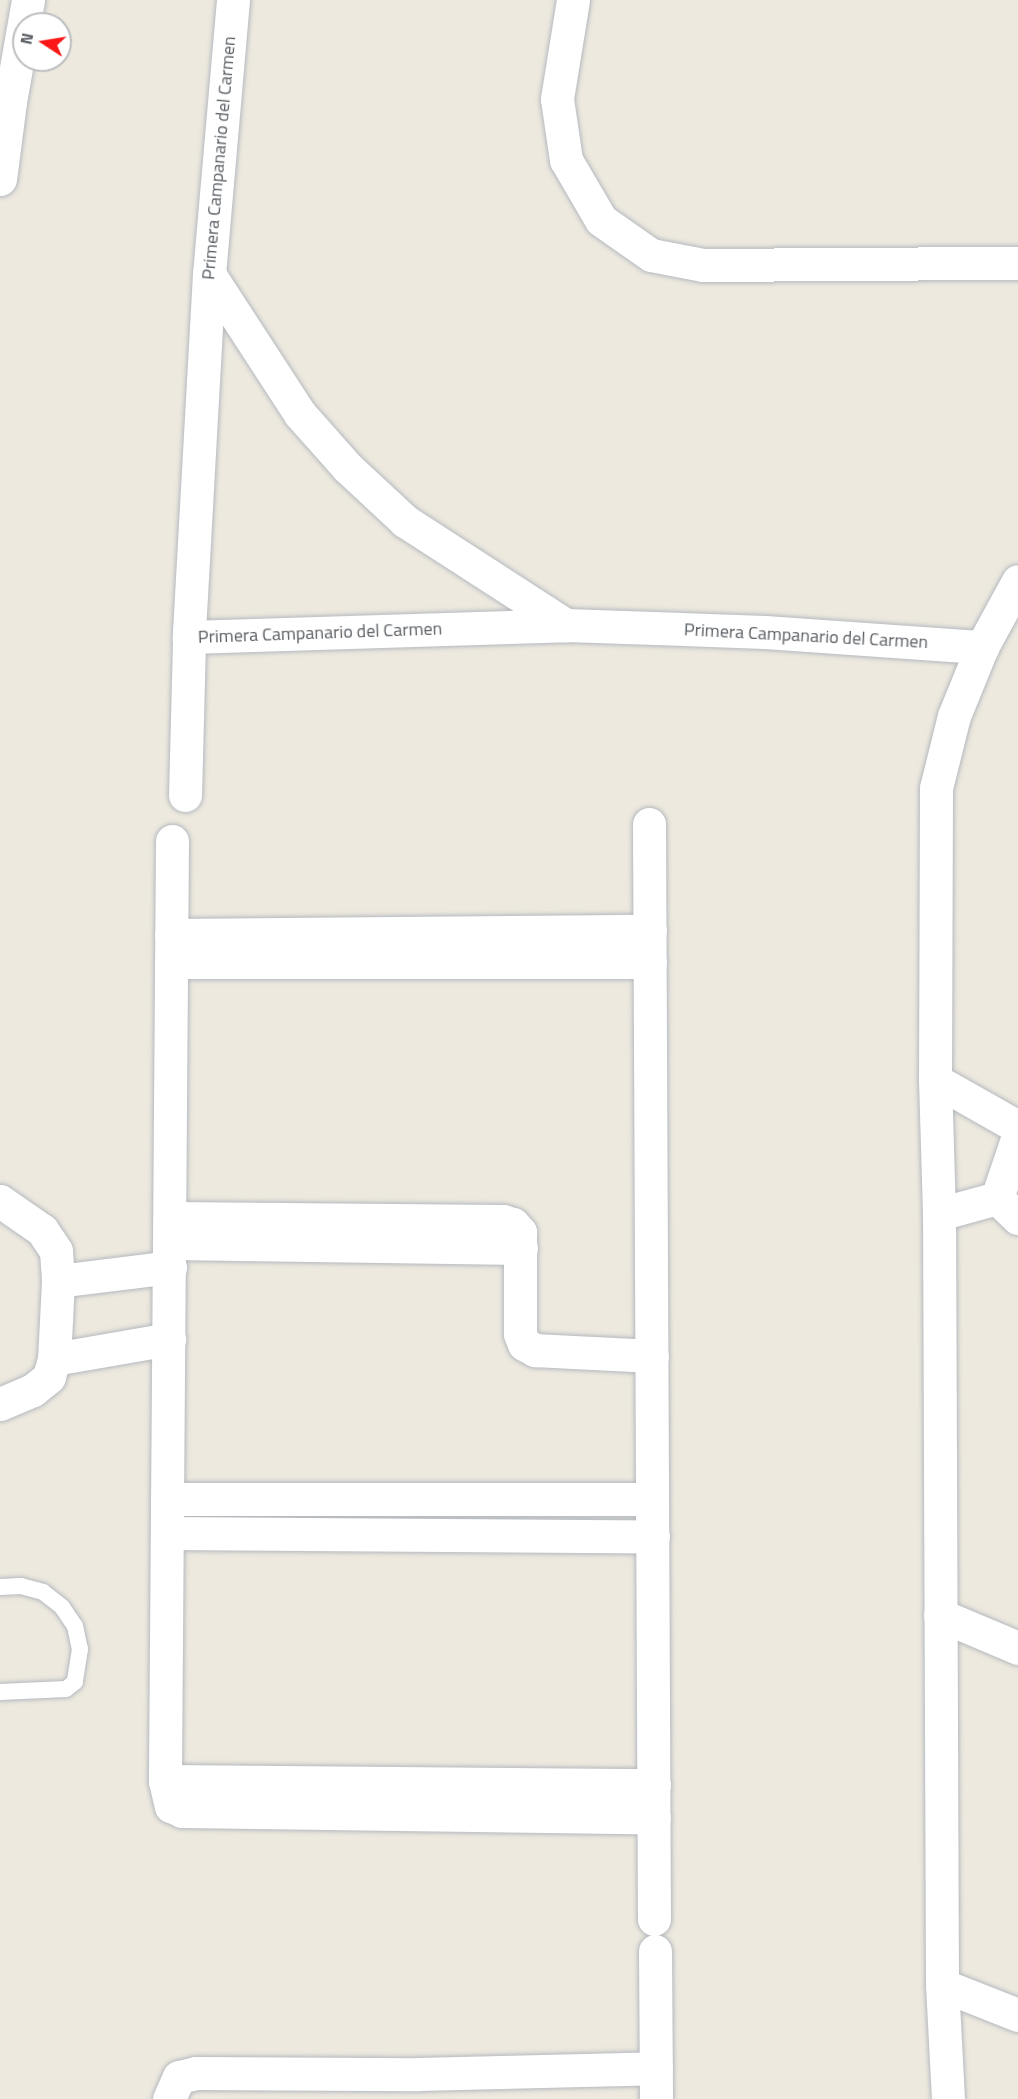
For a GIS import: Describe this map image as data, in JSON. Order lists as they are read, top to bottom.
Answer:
{
  "streets": {
    "street": ["Primera Campanario del Carmen"]
  },
  "north": "left"
}
